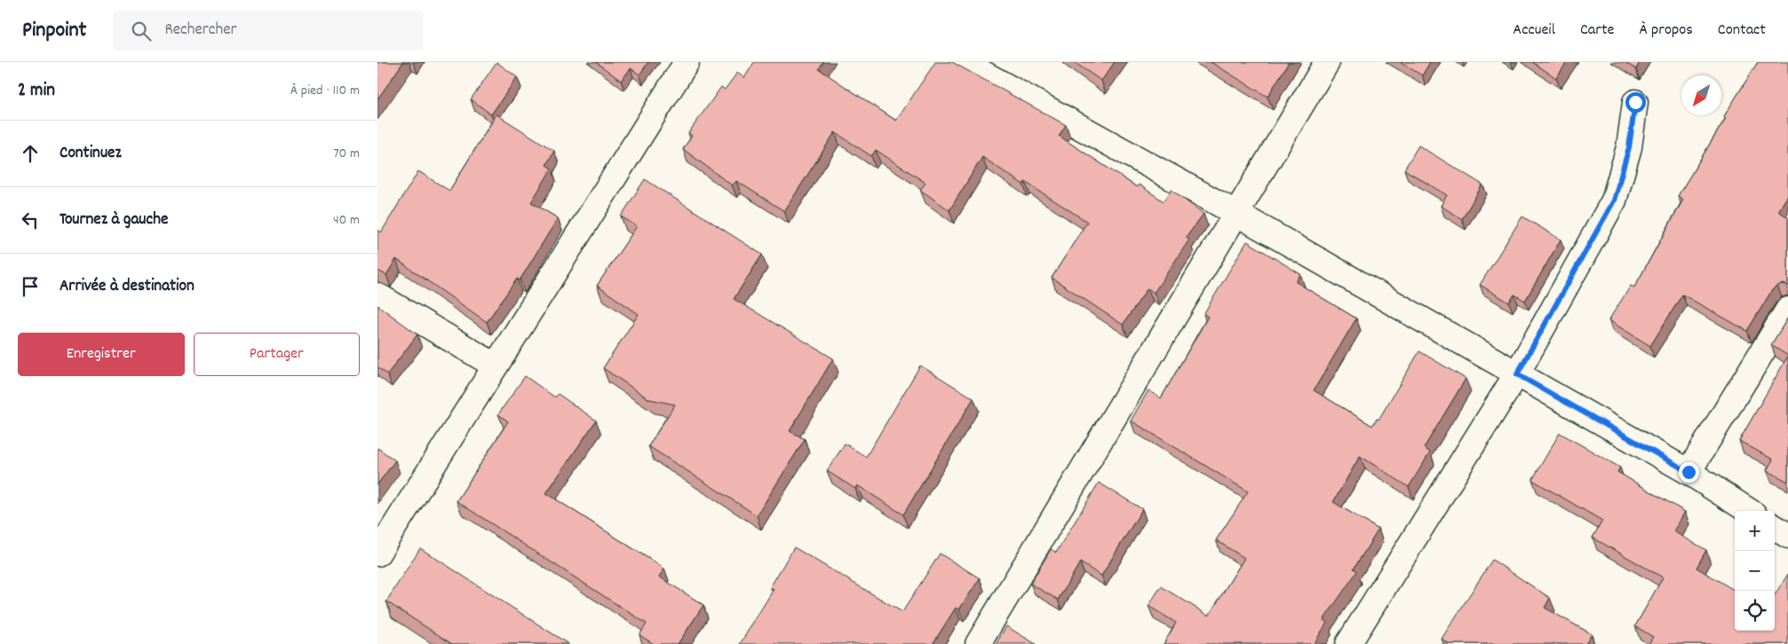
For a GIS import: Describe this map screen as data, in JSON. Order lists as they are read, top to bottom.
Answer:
{
  "north": "bottom left",
  "page": {
    "header": "Pinpoint",
    "search": "Rechercher",
    "nav": [
      "Accueil",
      "Carte",
      "À propos",
      "Contact"
    ],
    "heading": ["2 min", "À pied · 110 m"],
    "list": [
      ["Continuez", "70 m"],
      ["Tournez à gauche", "40 m"],
      "Arrivée à destination"
    ],
    "buttons": ["Enregistrer", "Partager"],
    "map_buttons": ["+", "−"]
  }
}
